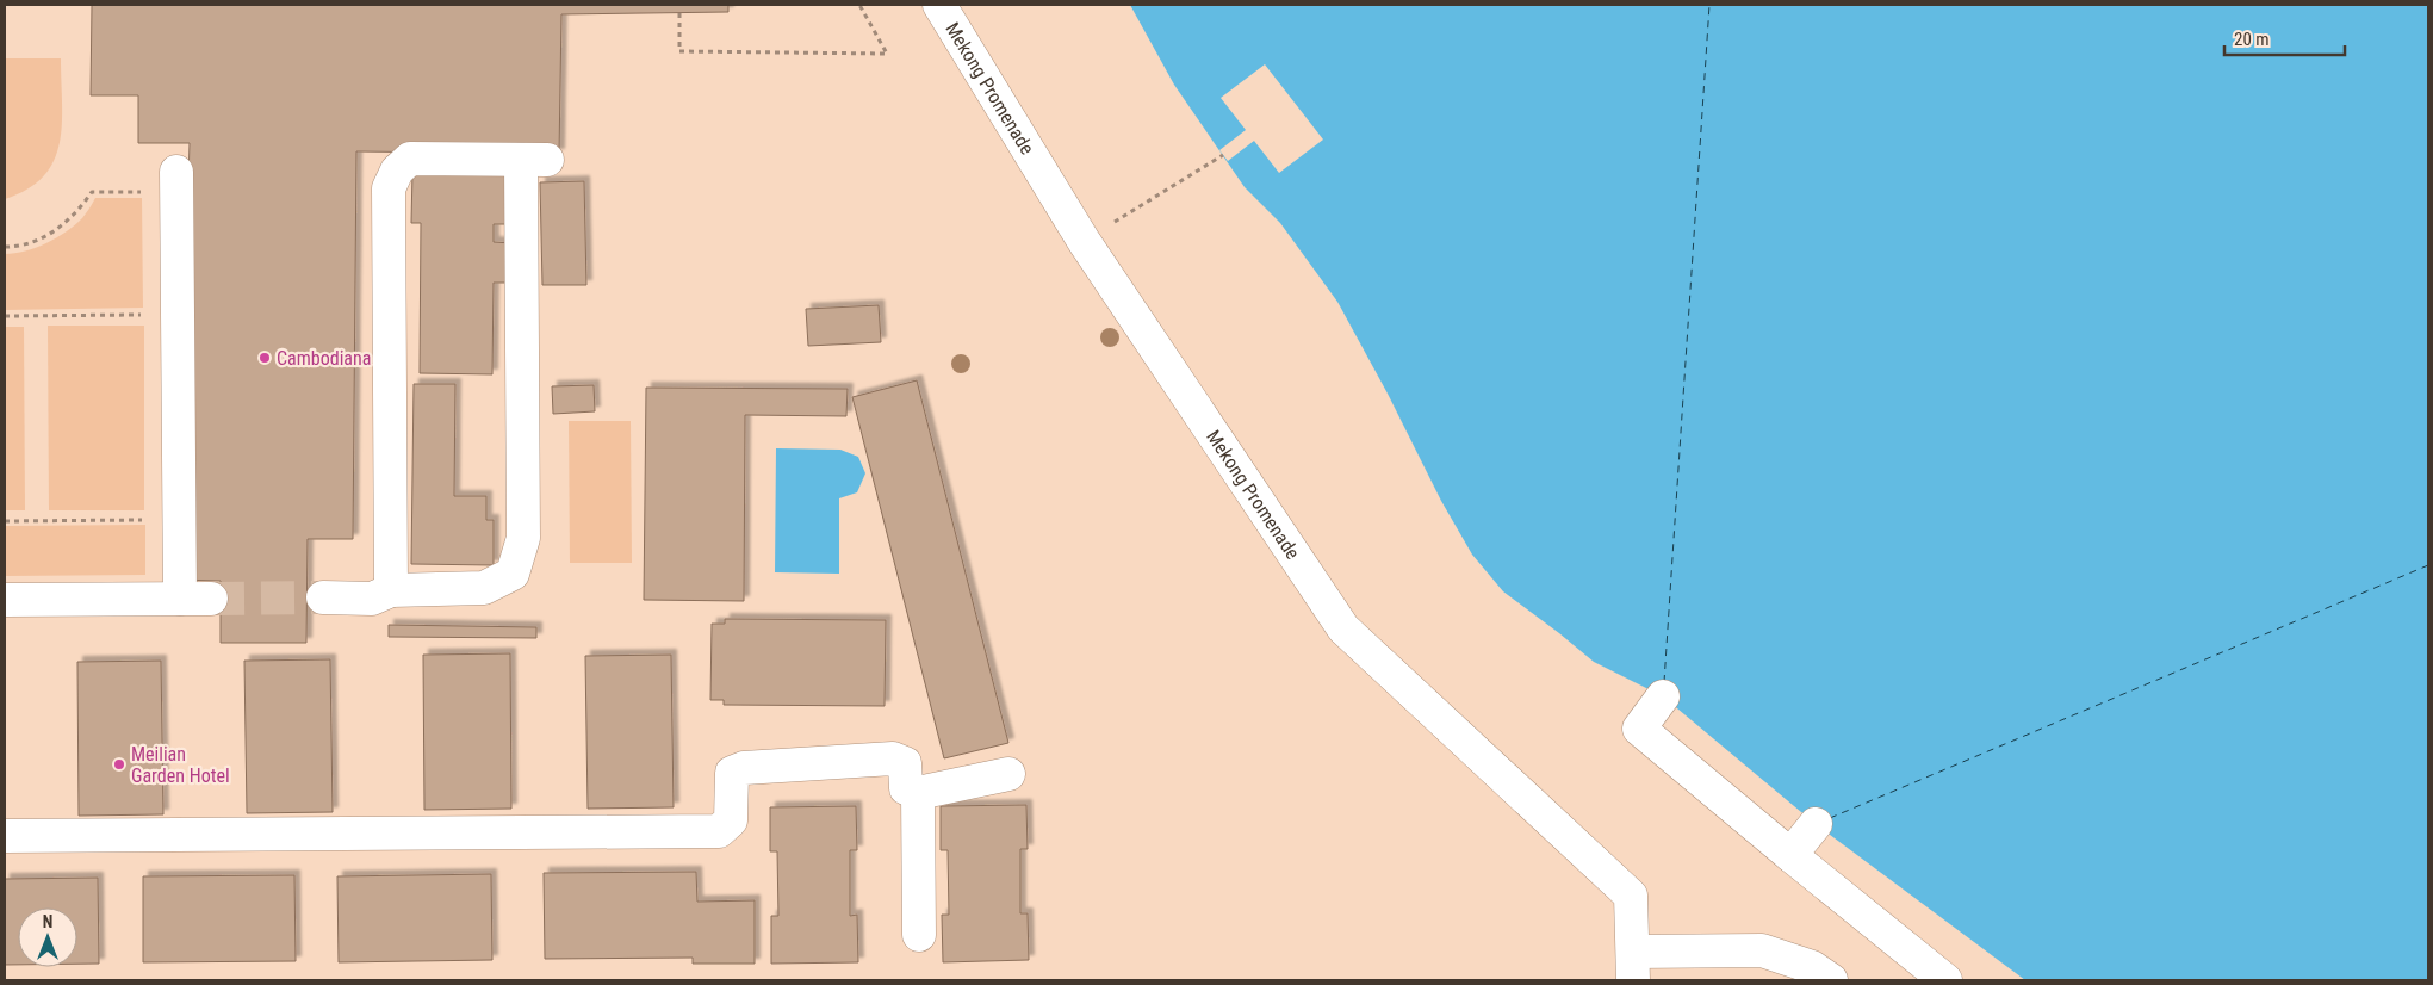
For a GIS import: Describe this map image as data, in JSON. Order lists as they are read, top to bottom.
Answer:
{
  "streets": {
    "street": ["Mekong Promenade"]
  },
  "places": ["Cambodiana", "Meilian Garden Hotel"],
  "scale_bar": "20 m",
  "north": "top"
}
